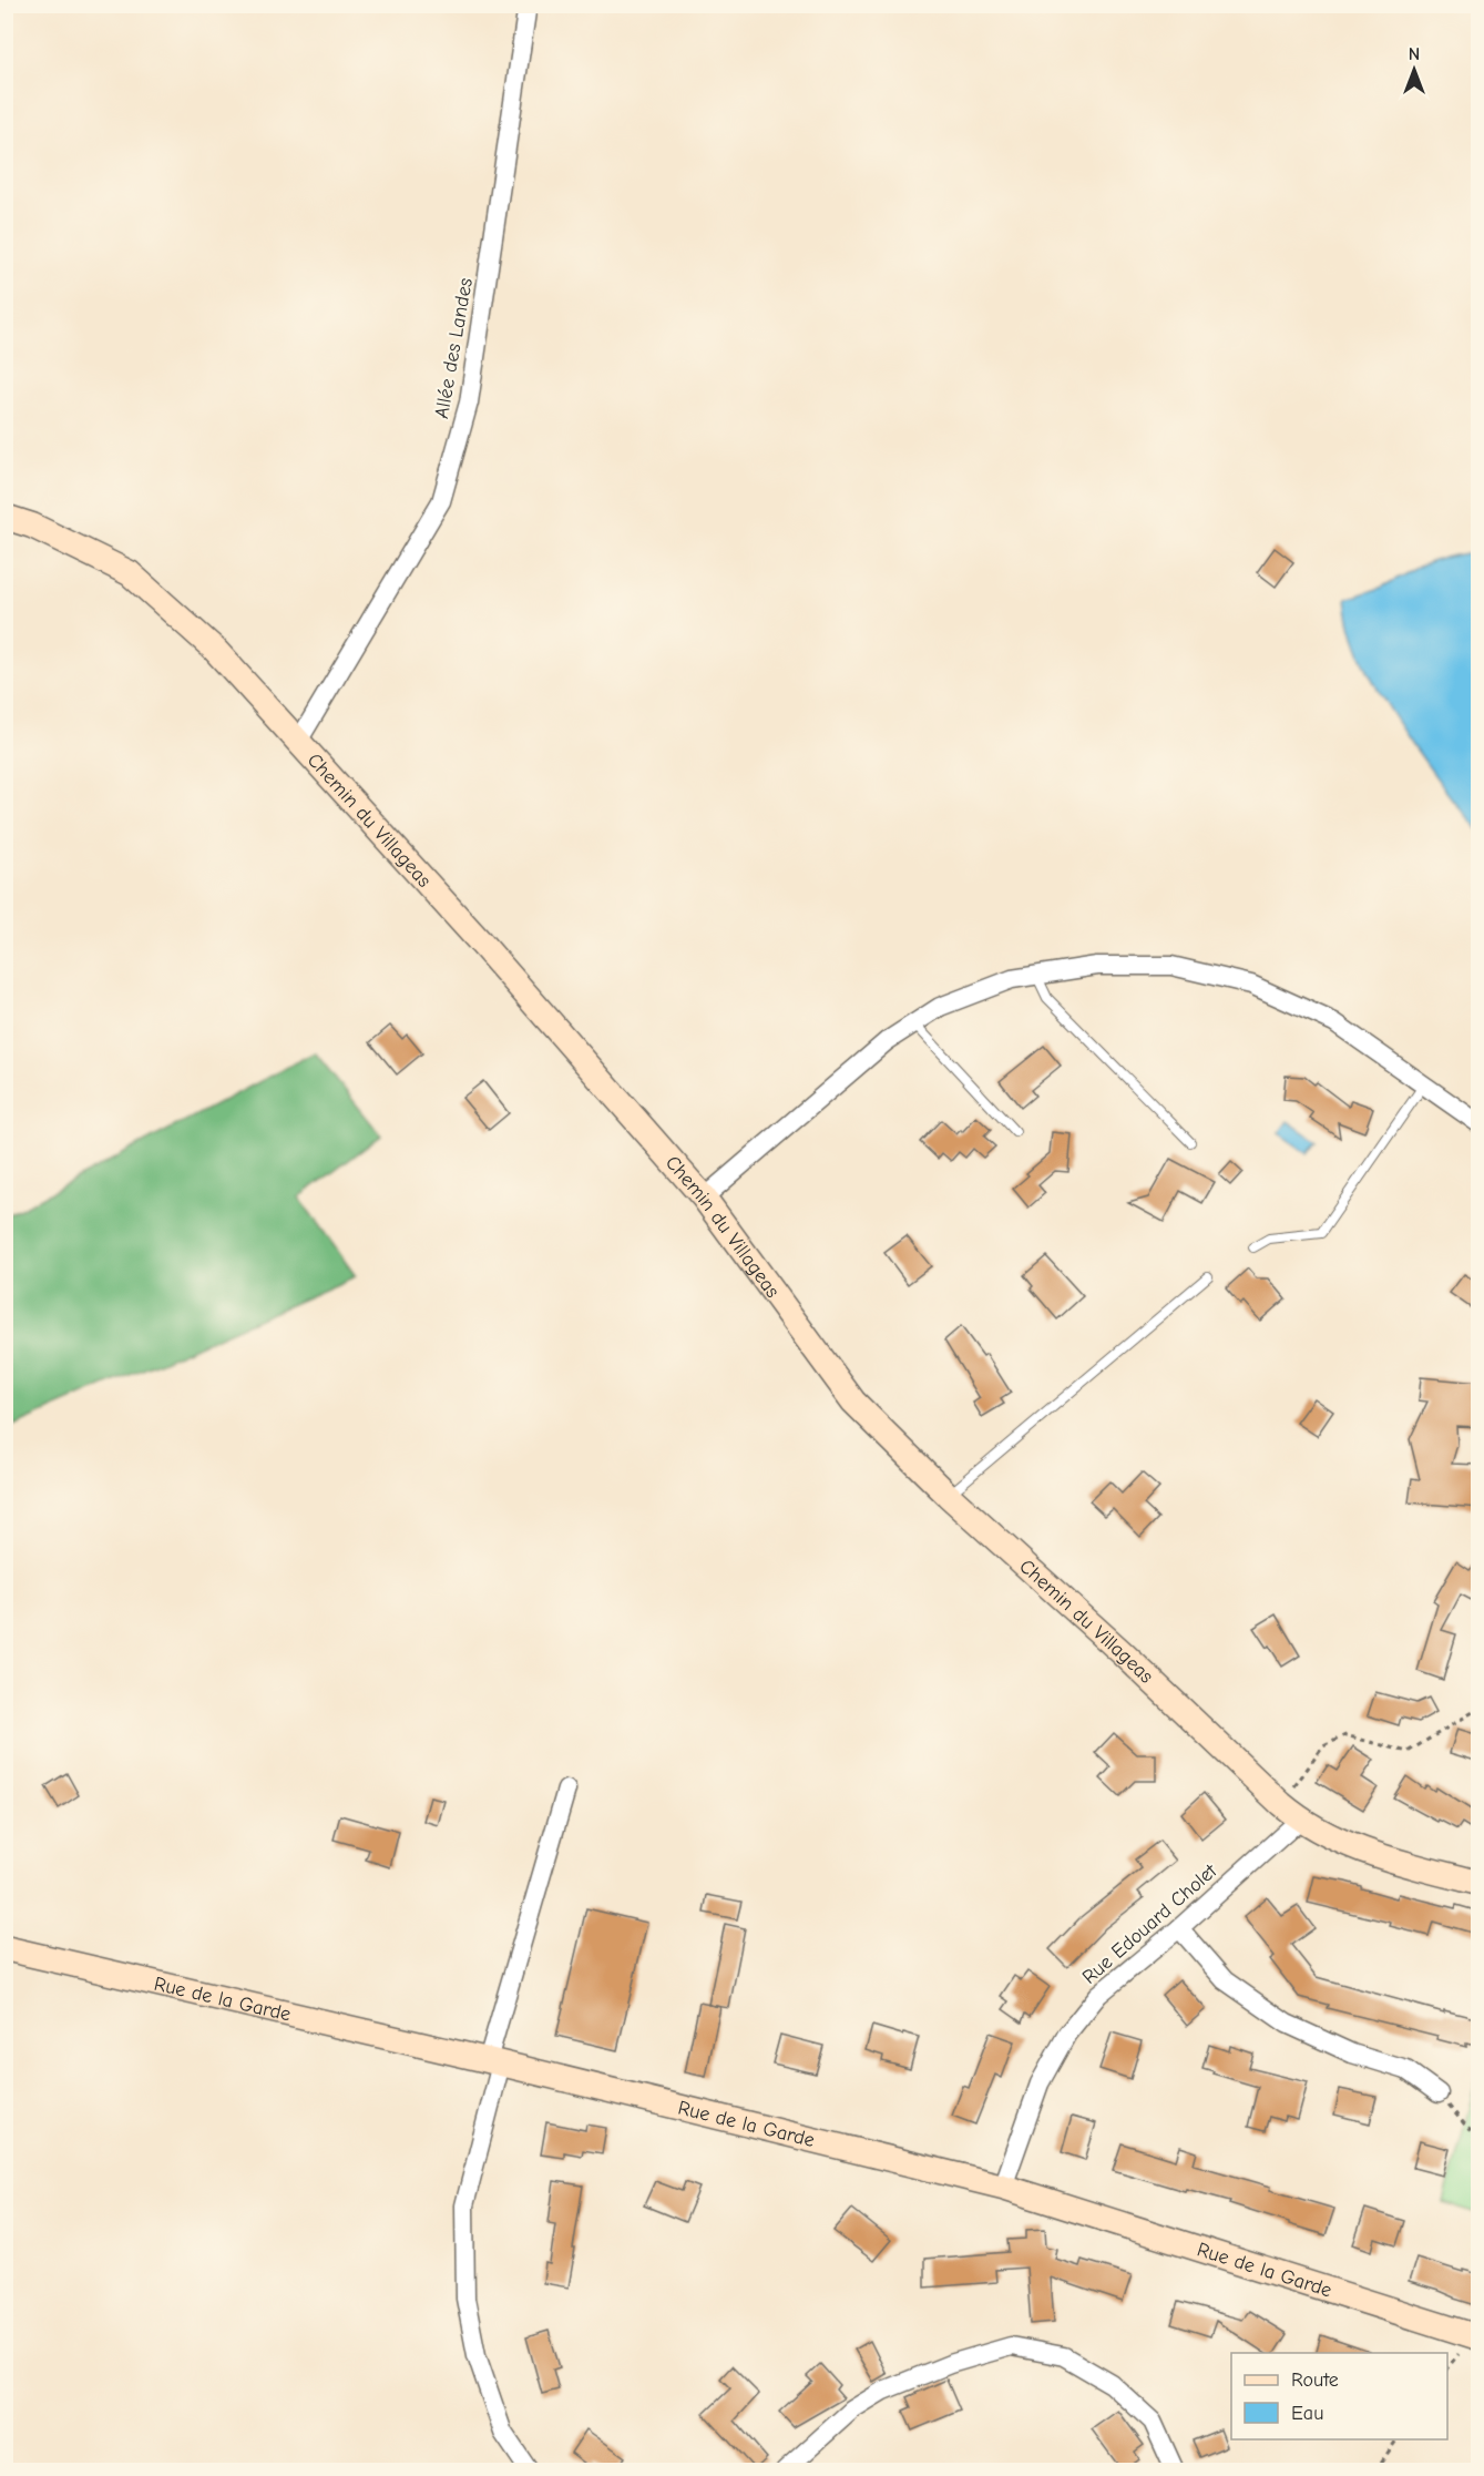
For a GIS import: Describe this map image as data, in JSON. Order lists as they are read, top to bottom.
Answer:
{
  "streets": {
    "street": [
      "Allée des Landes",
      "Chemin du Villageas",
      "Rue Edouard Cholet",
      "Rue de la Garde"
    ]
  },
  "crossings": [
    ["Allée des Landes", "Chemin du Villageas"],
    ["Chemin du Villageas", "Rue Edouard Cholet"],
    ["Rue Edouard Cholet", "Rue de la Garde"]
  ],
  "legend": ["Route", "Eau"],
  "north": "top"
}
